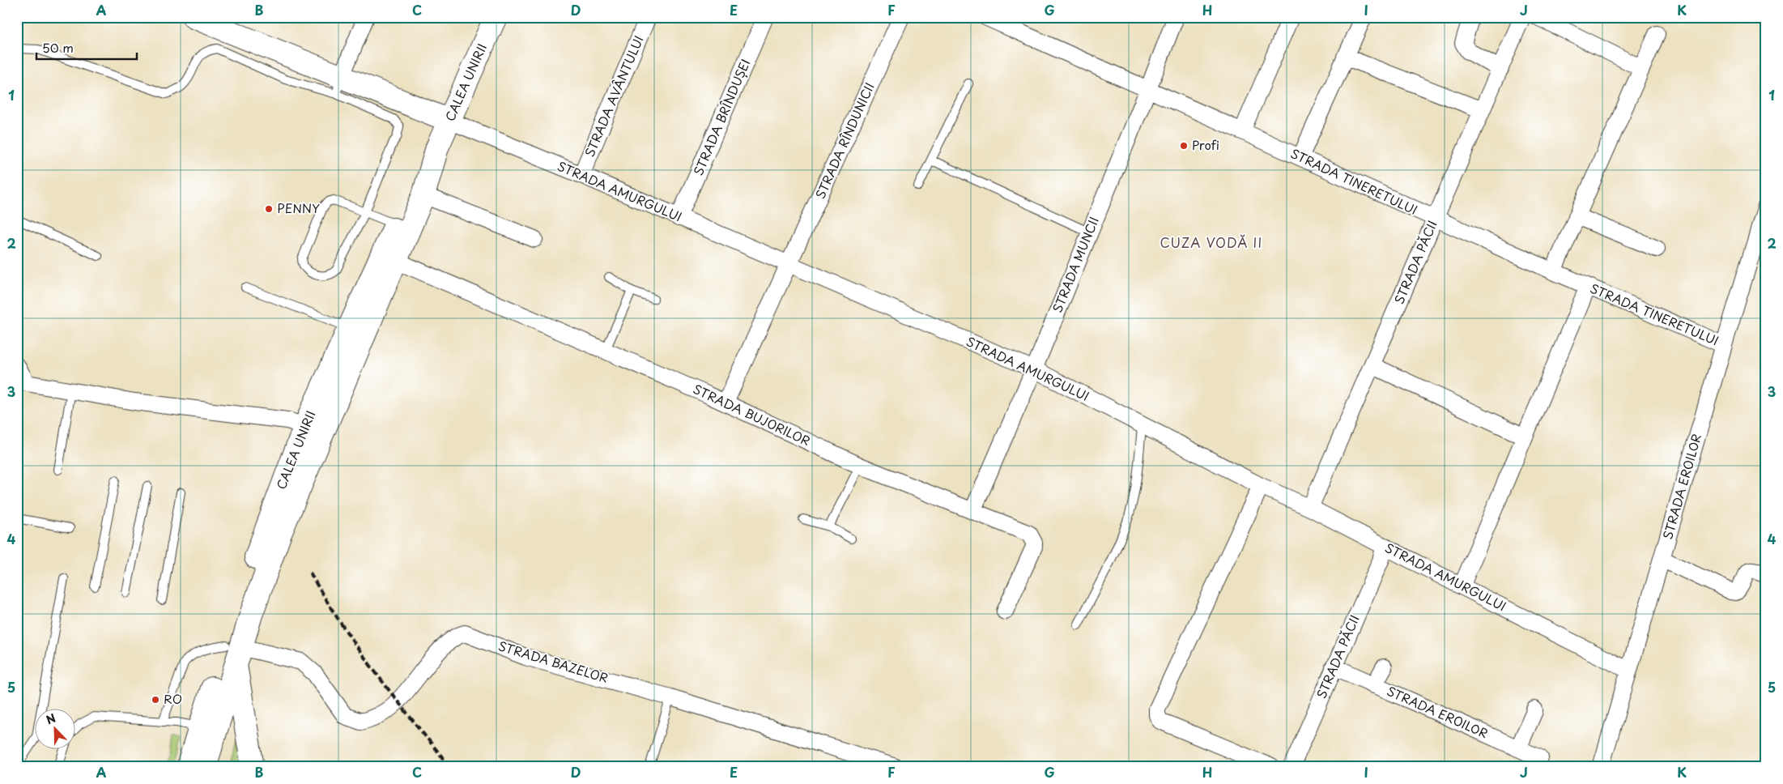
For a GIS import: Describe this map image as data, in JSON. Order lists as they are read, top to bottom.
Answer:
{
  "streets": {
    "main road": ["CALEA UNIRII"],
    "street": [
      "STRADA AVÂNTULUI",
      "STRADA BRÎNDUȘEI",
      "STRADA RÎNDUNICII",
      "STRADA TINERETULUI",
      "STRADA AMURGULUI",
      "STRADA PĂCII",
      "STRADA MUNCII",
      "STRADA BUJORILOR",
      "STRADA EROILOR",
      "STRADA BAZELOR"
    ]
  },
  "crossings": [
    ["CALEA UNIRII", "STRADA AMURGULUI"],
    ["CALEA UNIRII", "STRADA BUJORILOR"],
    ["CALEA UNIRII", "STRADA BAZELOR"],
    ["STRADA AVÂNTULUI", "STRADA AMURGULUI"],
    ["STRADA BRÎNDUȘEI", "STRADA AMURGULUI"],
    ["STRADA RÎNDUNICII", "STRADA AMURGULUI"],
    ["STRADA TINERETULUI", "STRADA PĂCII"],
    ["STRADA TINERETULUI", "STRADA MUNCII"],
    ["STRADA TINERETULUI", "STRADA EROILOR"],
    ["STRADA AMURGULUI", "STRADA PĂCII"],
    ["STRADA AMURGULUI", "STRADA MUNCII"],
    ["STRADA AMURGULUI", "STRADA EROILOR"],
    ["STRADA PĂCII", "STRADA EROILOR"],
    ["STRADA MUNCII", "STRADA BUJORILOR"]
  ],
  "districts": ["CUZA VODĂ II"],
  "places": ["Profi", "PENNY", "RO"],
  "scale_bar": "50 m",
  "north": "top left",
  "grid": {
    "columns": [
      "A",
      "B",
      "C",
      "D",
      "E",
      "F",
      "G",
      "H",
      "I",
      "J",
      "K"
    ],
    "rows": [
      "1",
      "2",
      "3",
      "4",
      "5"
    ]
  }
}
